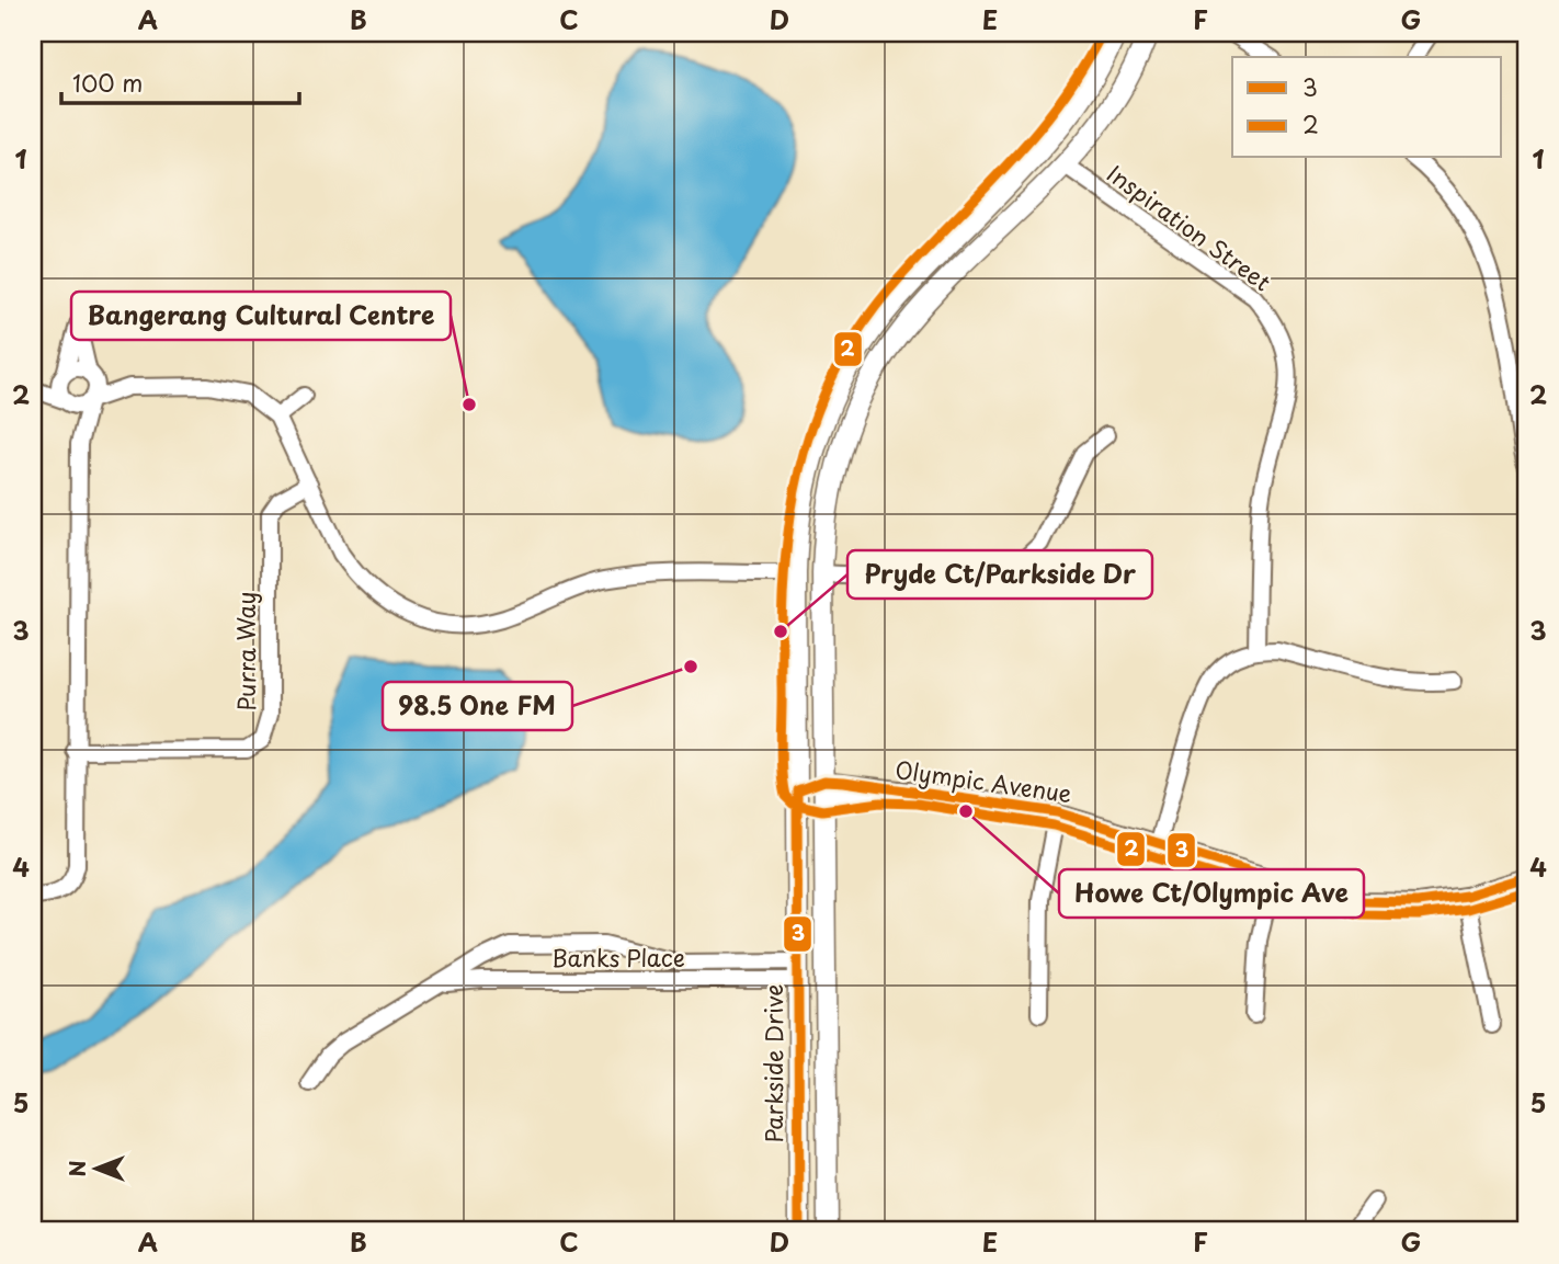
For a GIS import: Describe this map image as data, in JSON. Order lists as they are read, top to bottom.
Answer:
{
  "streets": {
    "street": [
      "Inspiration Street",
      "Purra Way",
      "Olympic Avenue",
      "Banks Place",
      "Parkside Drive"
    ]
  },
  "crossings": [
    ["Banks Place", "Parkside Drive"]
  ],
  "places": [
    "Bangerang Cultural Centre",
    "Pryde Ct/Parkside Dr",
    "98.5 One FM",
    "Howe Ct/Olympic Ave"
  ],
  "lines": ["transit line 2", "transit line 3"],
  "legend": ["3", "2"],
  "scale_bar": "100 m",
  "north": "left",
  "grid": {
    "columns": [
      "A",
      "B",
      "C",
      "D",
      "E",
      "F",
      "G"
    ],
    "rows": [
      "1",
      "2",
      "3",
      "4",
      "5"
    ]
  }
}
